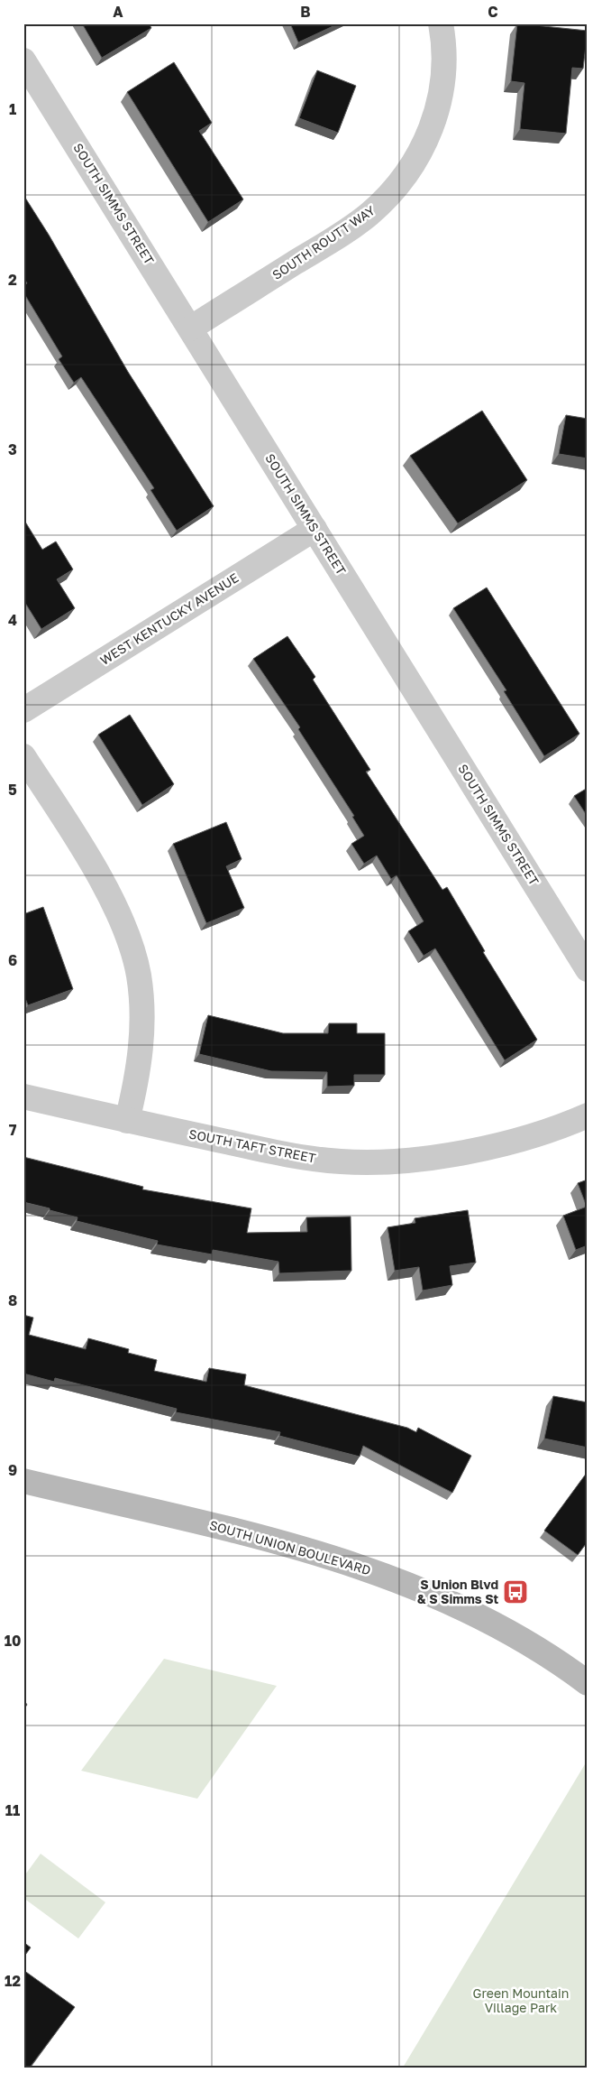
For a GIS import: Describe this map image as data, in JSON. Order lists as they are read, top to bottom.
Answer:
{
  "streets": {
    "main road": ["SOUTH UNION BOULEVARD"],
    "street": [
      "SOUTH SIMMS STREET",
      "SOUTH ROUTT WAY",
      "WEST KENTUCKY AVENUE",
      "SOUTH TAFT STREET"
    ]
  },
  "crossings": [
    ["SOUTH SIMMS STREET", "SOUTH ROUTT WAY"],
    ["SOUTH SIMMS STREET", "WEST KENTUCKY AVENUE"]
  ],
  "parks": ["Green Mountain Village Park"],
  "places": {
    "bus stop": ["S Union Blvd & S Simms St"]
  },
  "grid": {
    "columns": ["A", "B", "C"],
    "rows": [
      "1",
      "2",
      "3",
      "4",
      "5",
      "6",
      "7",
      "8",
      "9",
      "10",
      "11",
      "12"
    ]
  }
}
